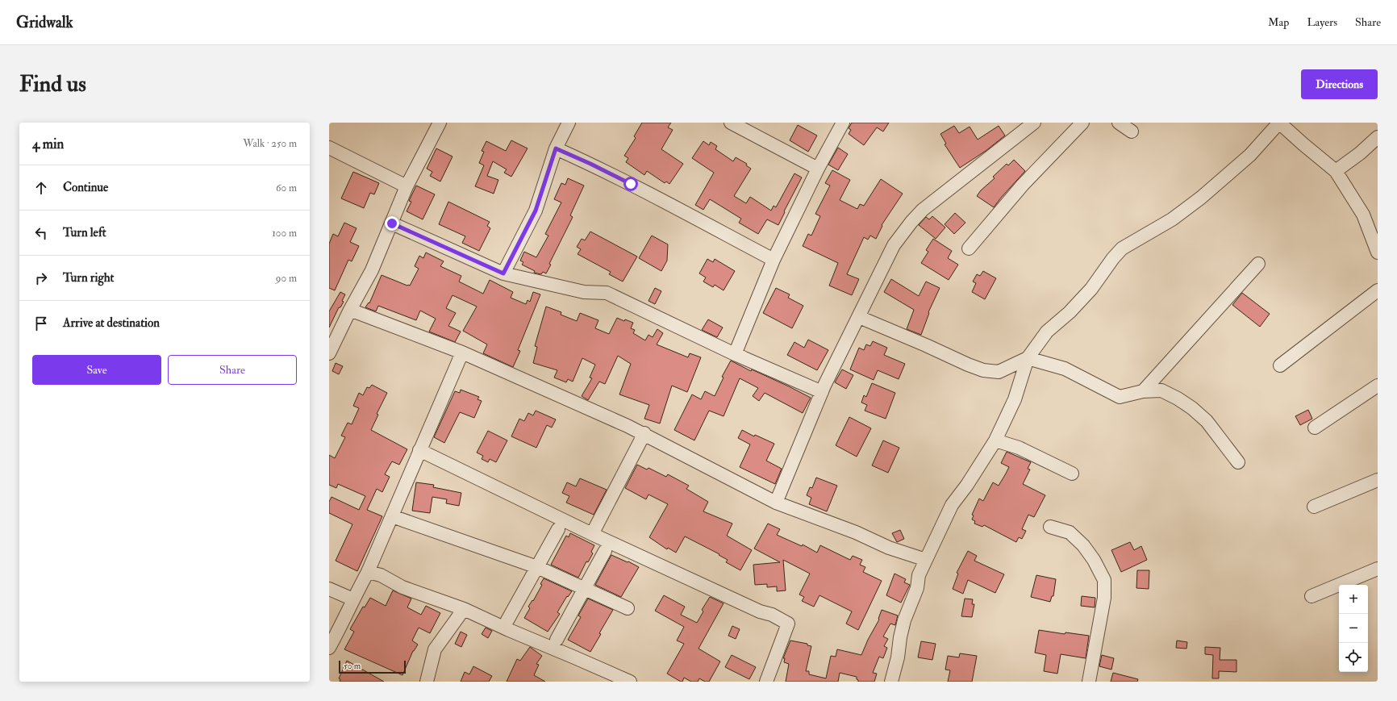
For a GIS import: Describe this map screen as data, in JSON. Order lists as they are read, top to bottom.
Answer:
{
  "scale_bar": "50 m",
  "page": {
    "header": "Gridwalk",
    "nav": ["Map", "Layers", "Share"],
    "buttons": [
      "Directions",
      ["Save", "Share"]
    ],
    "title": "Find us",
    "heading": ["4 min", "Walk · 250 m"],
    "list": [
      ["Continue", "60 m"],
      ["Turn left", "100 m"],
      ["Turn right", "90 m"],
      "Arrive at destination"
    ],
    "map_buttons": ["+", "−"],
    "scale": "50 m"
  }
}
